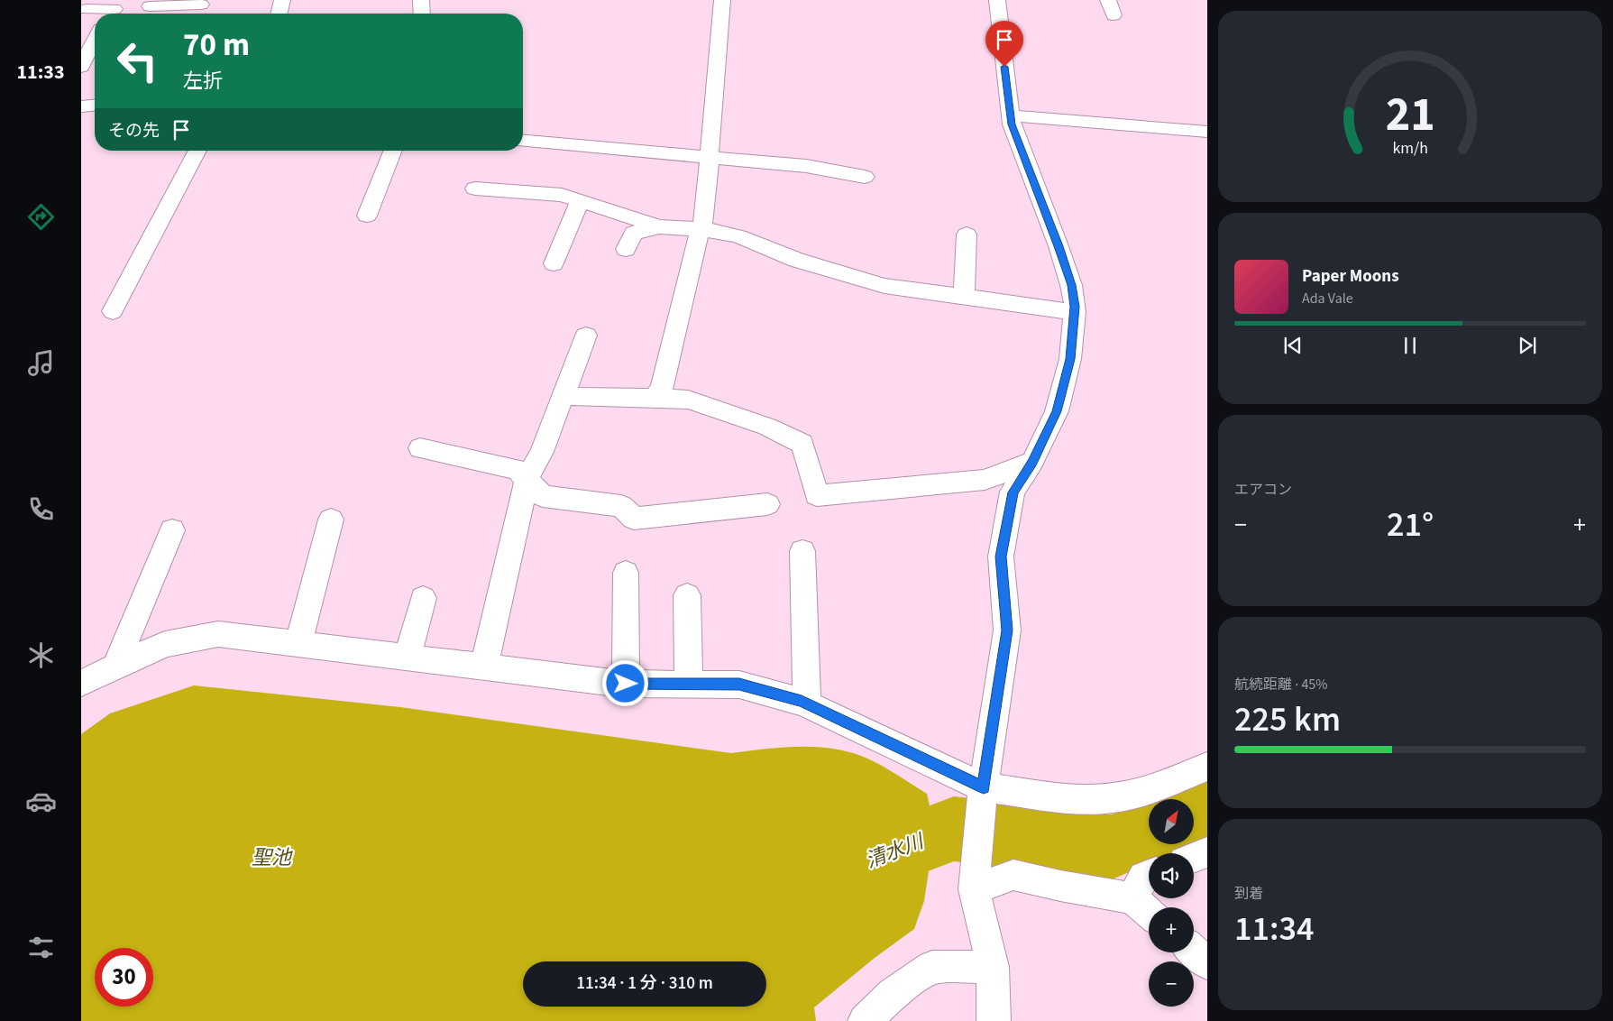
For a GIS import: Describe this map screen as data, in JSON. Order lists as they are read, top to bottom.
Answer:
{
  "water": ["清水川", "聖池"],
  "north": "top right",
  "page": {
    "tabs": "11:33",
    "turn": ["70 m", "左折"],
    "then": "その先",
    "song": ["Paper Moons", "Ada Vale"],
    "tile": [
      "エアコン",
      ["航続距離 · 45%", "225 km"],
      ["到着", "11:34"]
    ],
    "heat": ["−", "21°", "+"],
    "map_buttons": ["+", "−"],
    "limit": "30",
    "trip": "11:34 · 1 分 · 310 m",
    "gauge": ["21", "km/h"]
  }
}
